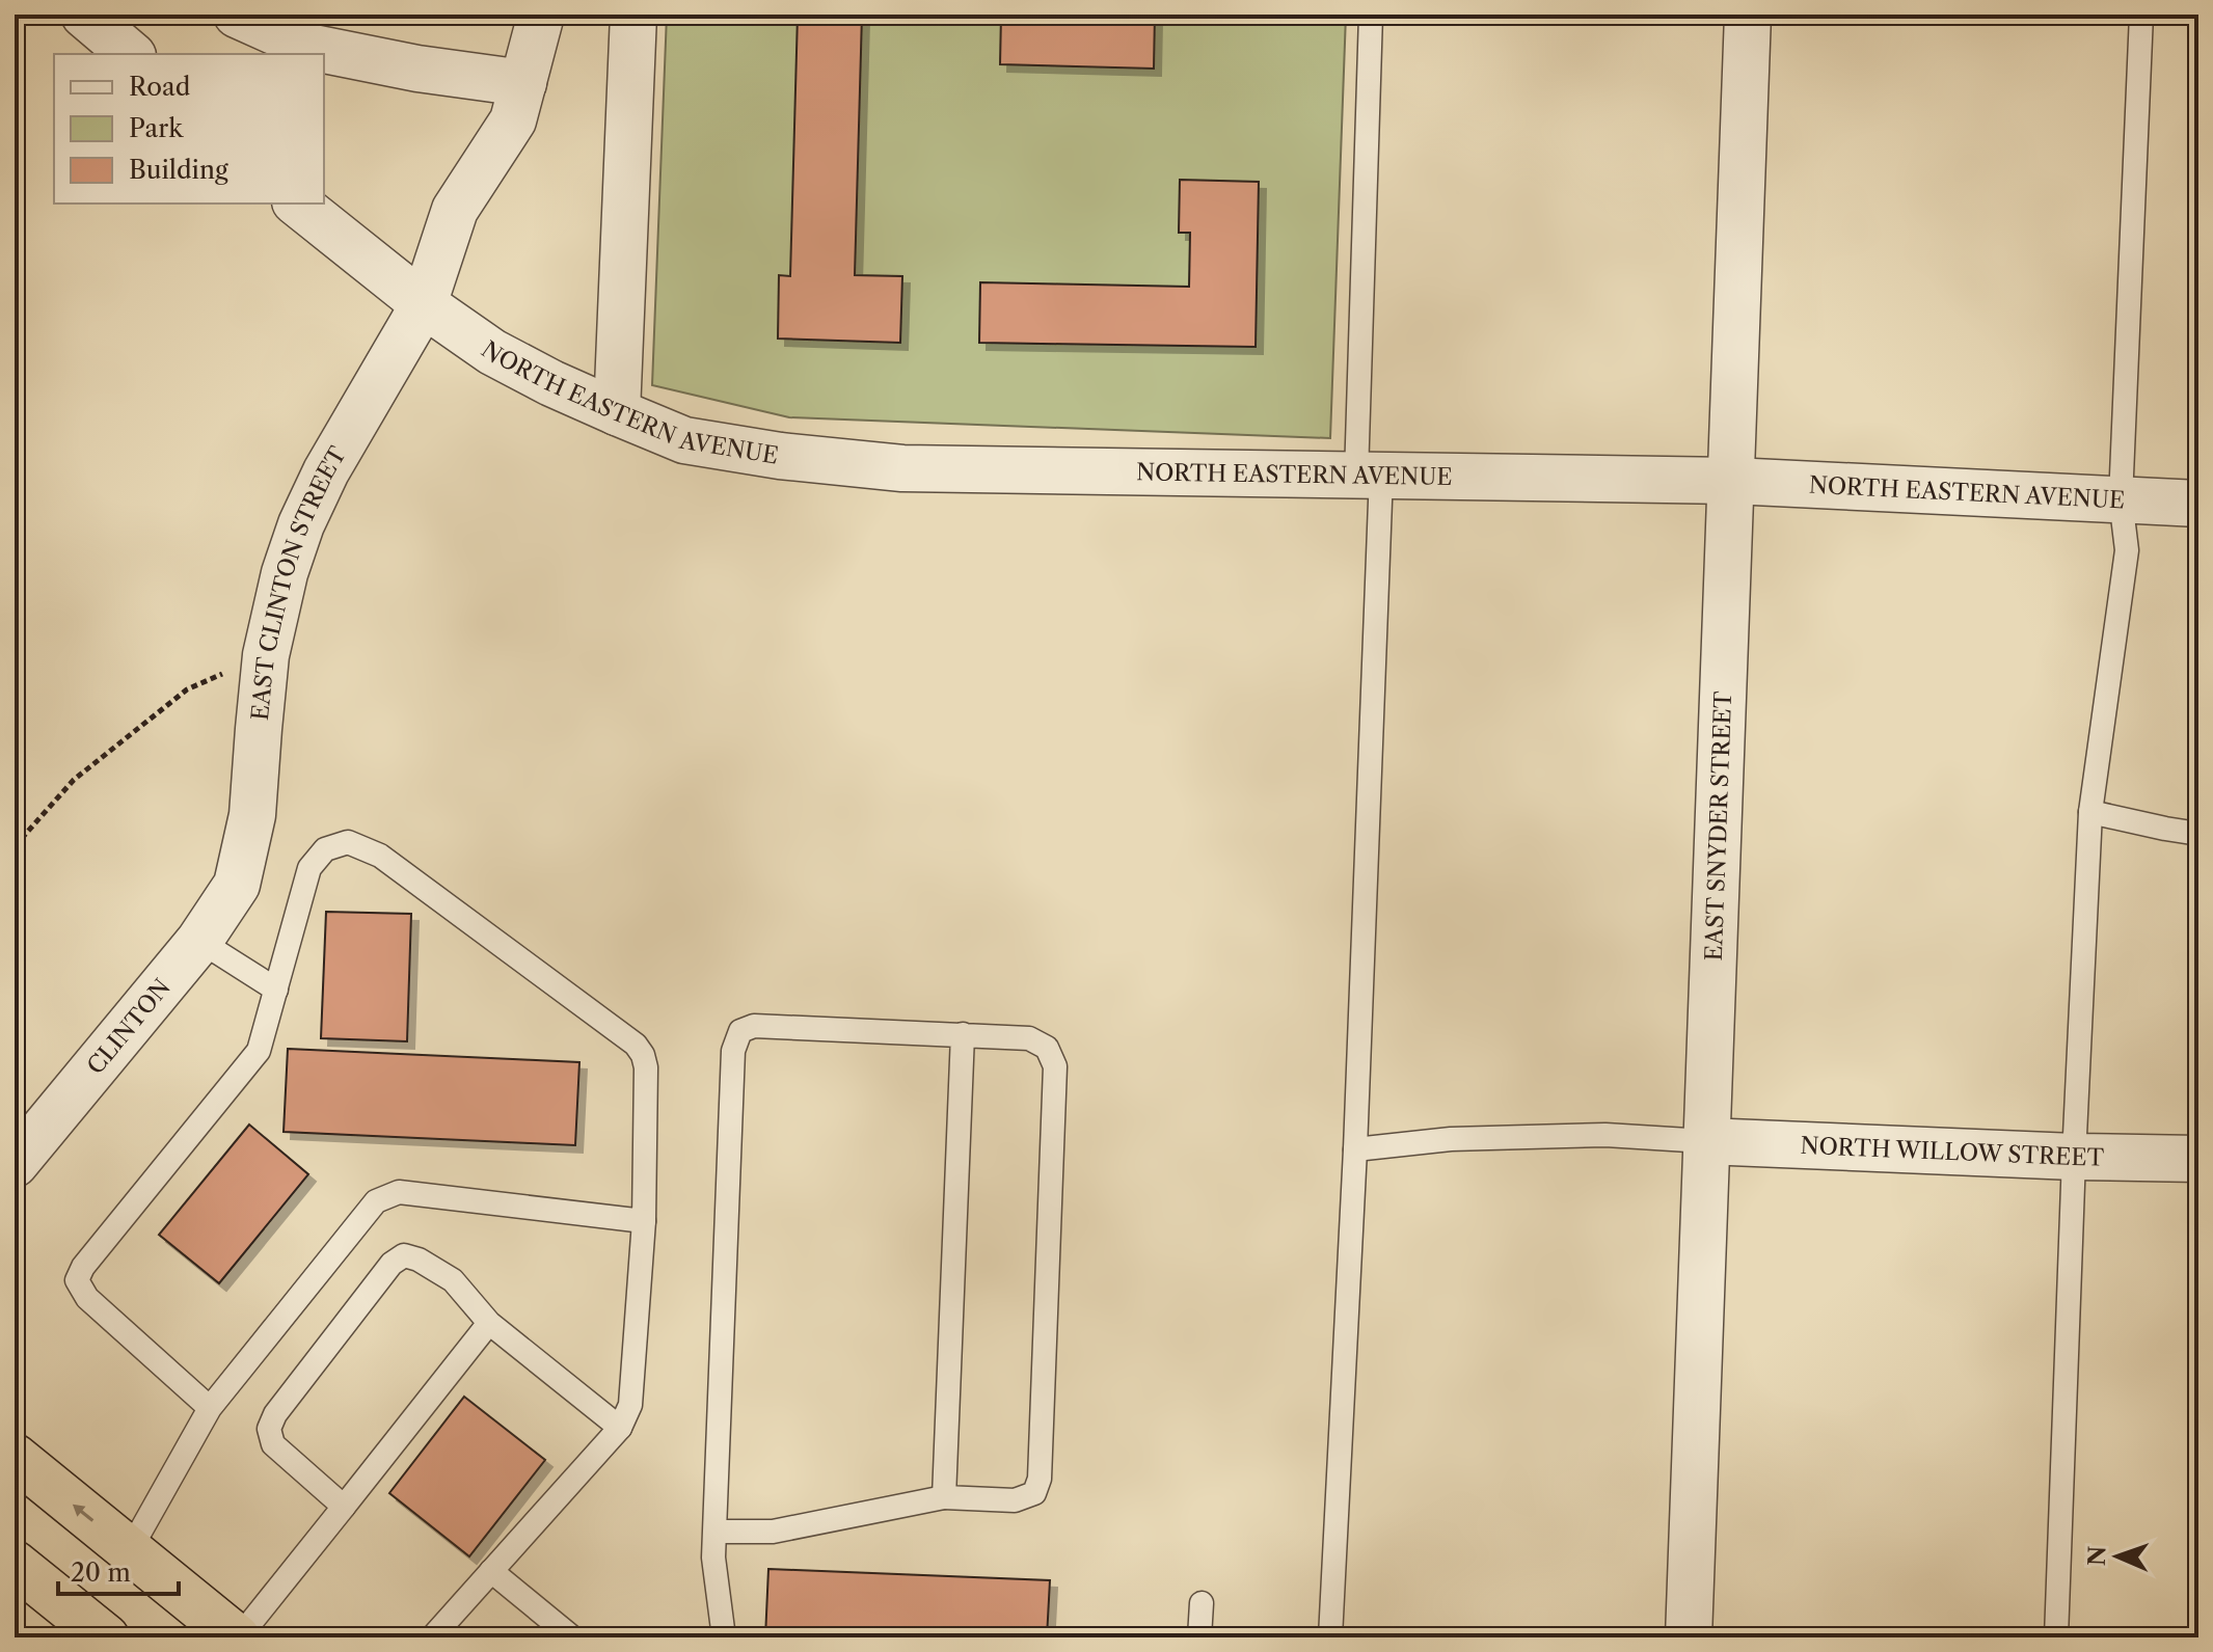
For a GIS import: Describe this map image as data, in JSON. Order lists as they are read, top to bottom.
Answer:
{
  "streets": {
    "street": [
      "NORTH EASTERN AVENUE",
      "EAST CLINTON STREET",
      "EAST SNYDER STREET",
      "CLINTON",
      "NORTH WILLOW STREET"
    ]
  },
  "crossings": [
    ["NORTH EASTERN AVENUE", "EAST CLINTON STREET"],
    ["NORTH EASTERN AVENUE", "EAST SNYDER STREET"],
    ["EAST CLINTON STREET", "CLINTON"],
    ["EAST SNYDER STREET", "NORTH WILLOW STREET"]
  ],
  "legend": ["Road", "Park", "Building"],
  "scale_bar": "20 m",
  "north": "left"
}
